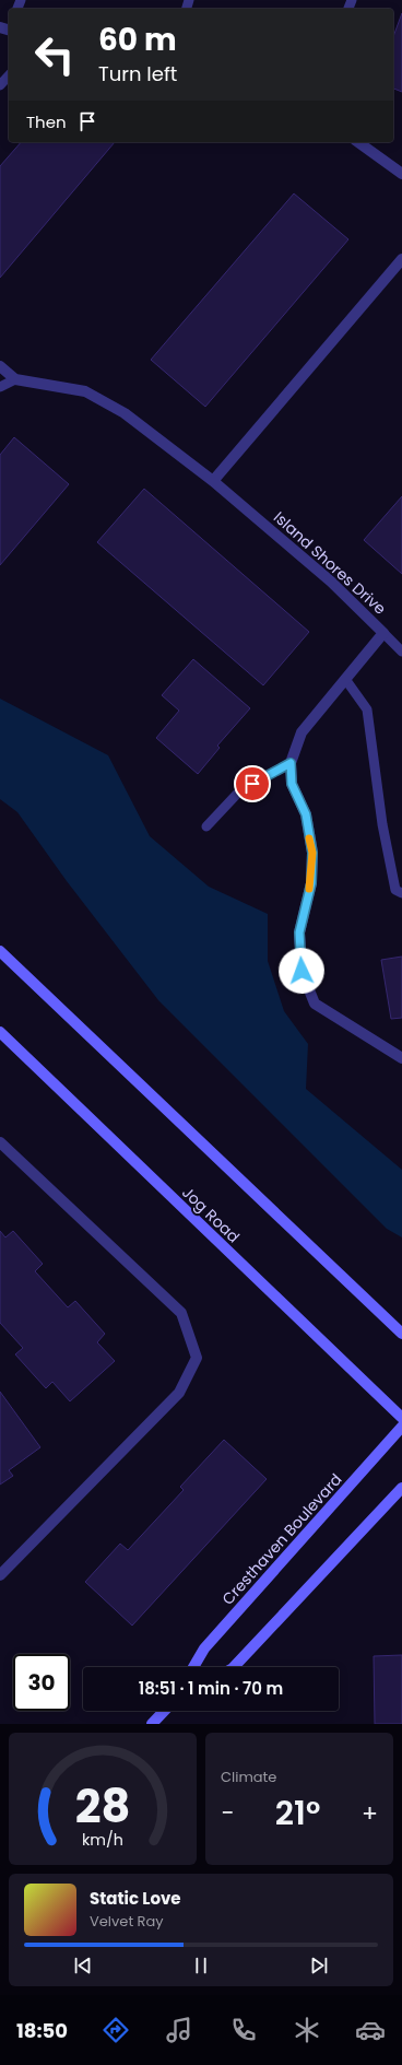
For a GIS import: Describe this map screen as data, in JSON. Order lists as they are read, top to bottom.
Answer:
{
  "streets": {
    "main road": ["Jog Road", "Cresthaven Boulevard"],
    "street": ["Island Shores Drive"]
  },
  "page": {
    "turn": ["60 m", "Turn left"],
    "then": "Then",
    "limit": "30",
    "trip": "18:51 · 1 min · 70 m",
    "tile": "Climate",
    "heat": ["−", "21°", "+"],
    "song": ["Static Love", "Velvet Ray"],
    "tabs": "18:50",
    "gauge": ["28", "km/h"]
  }
}
